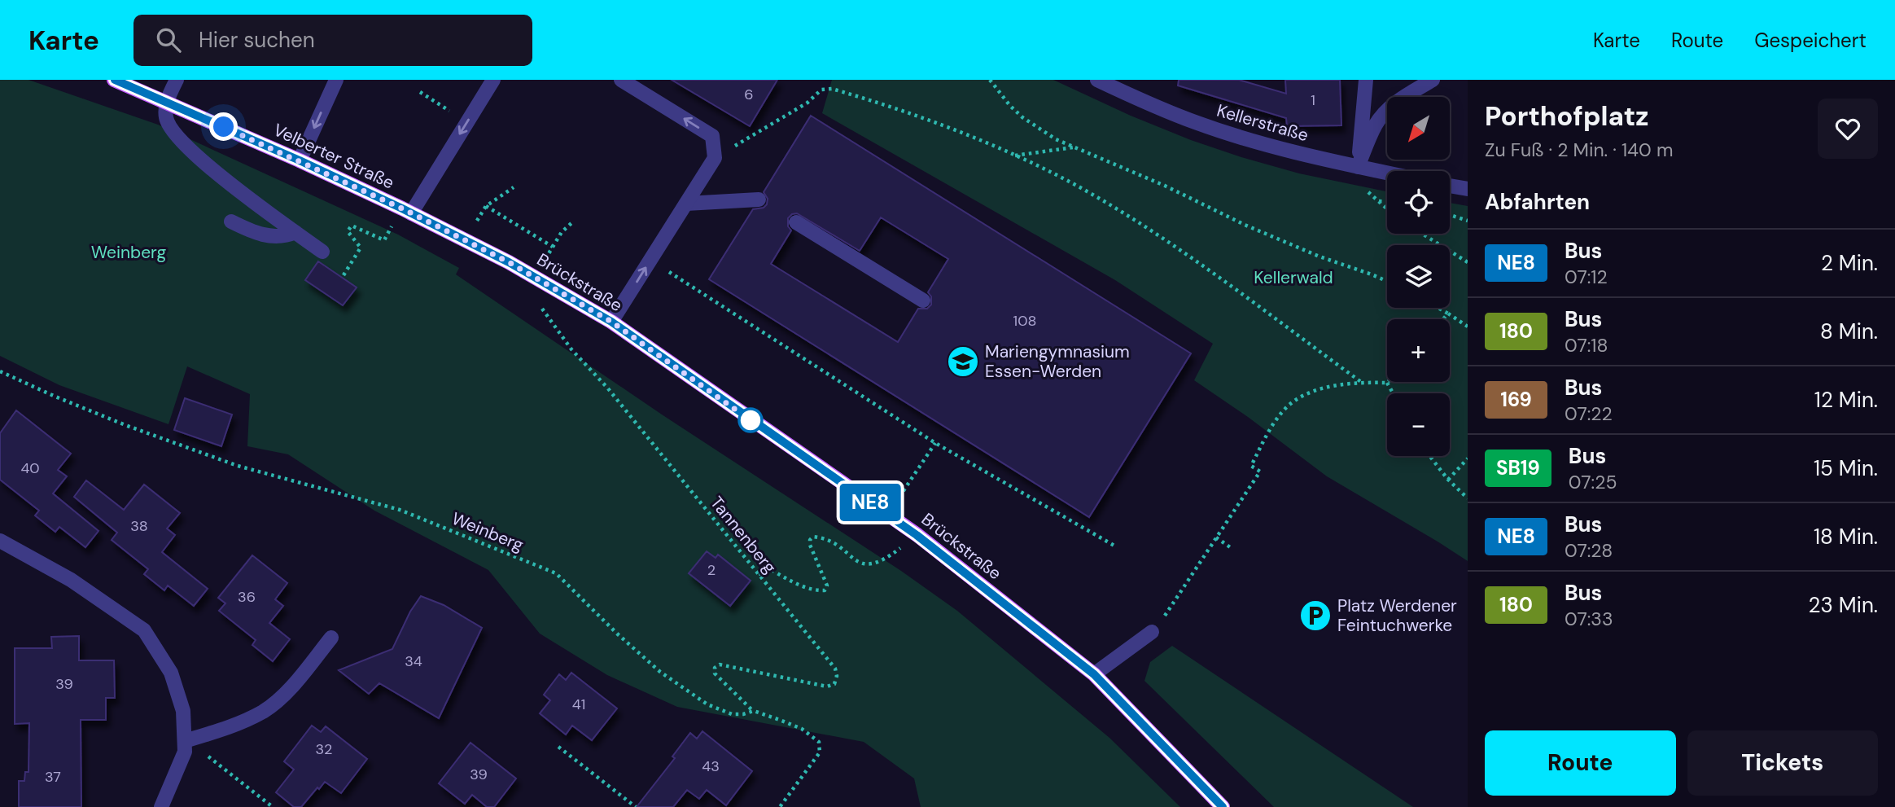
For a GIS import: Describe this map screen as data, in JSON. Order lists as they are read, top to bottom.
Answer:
{
  "streets": {
    "main road": ["Velberter Straße", "Brückstraße"],
    "street": ["Kellerstraße"],
    "path": ["Weinberg", "Tannenberg"]
  },
  "crossings": [
    ["Velberter Straße", "Brückstraße"],
    ["Weinberg", "Tannenberg"]
  ],
  "parks": ["Weinberg", "Kellerwald"],
  "places": {
    "school or university": ["Mariengymnasium Essen-Werden"],
    "parking": ["Platz Werdener Feintuchwerke"]
  },
  "lines": ["bus line NE8"],
  "house_numbers": [
    "6",
    "1",
    "108",
    "40",
    "38",
    "2",
    "36",
    "34",
    "39",
    "41",
    "32",
    "43",
    "39",
    "37"
  ],
  "north": "bottom left",
  "page": {
    "header": "Karte",
    "search": "Hier suchen",
    "nav": ["Karte", "Route", "Gespeichert"],
    "on_map": "NE8",
    "heading": [
      ["Porthofplatz", "Zu Fuß · 2 Min. · 140 m"],
      "Abfahrten"
    ],
    "map_buttons": ["+", "−"],
    "list": [
      {
        "mark": "NE8",
        "name": "Bus",
        "note": "07:12",
        "value": "2 Min."
      },
      {
        "mark": "180",
        "name": "Bus",
        "note": "07:18",
        "value": "8 Min."
      },
      {
        "mark": "169",
        "name": "Bus",
        "note": "07:22",
        "value": "12 Min."
      },
      {
        "mark": "SB19",
        "name": "Bus",
        "note": "07:25",
        "value": "15 Min."
      },
      {
        "mark": "NE8",
        "name": "Bus",
        "note": "07:28",
        "value": "18 Min."
      },
      {
        "mark": "180",
        "name": "Bus",
        "note": "07:33",
        "value": "23 Min."
      }
    ],
    "buttons": ["Route", "Tickets"]
  }
}
